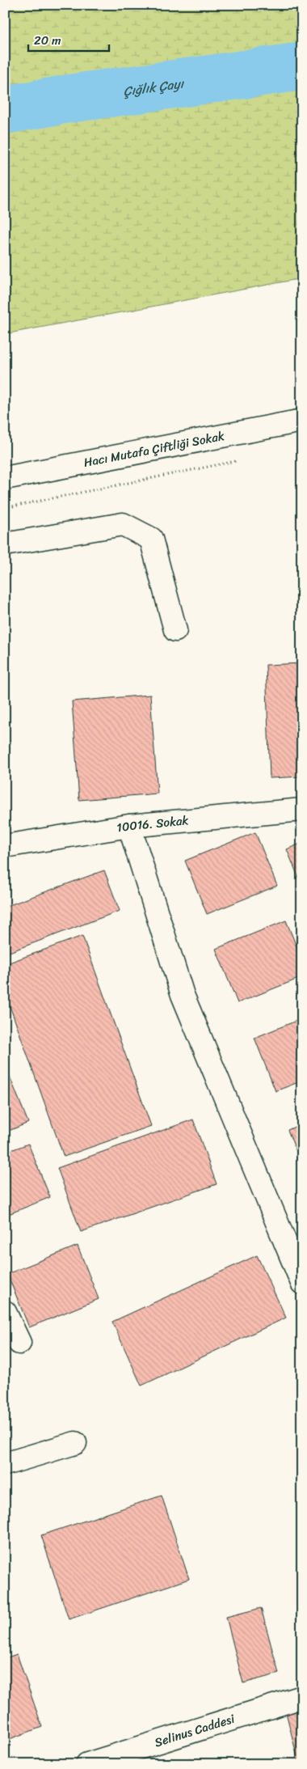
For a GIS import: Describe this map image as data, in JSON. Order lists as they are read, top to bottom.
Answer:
{
  "streets": {
    "street": ["Hacı Mutafa Çiftliği Sokak", "10016. Sokak", "Selinus Caddesi"]
  },
  "water": ["Çığlık Çayı"],
  "scale_bar": "20 m"
}
